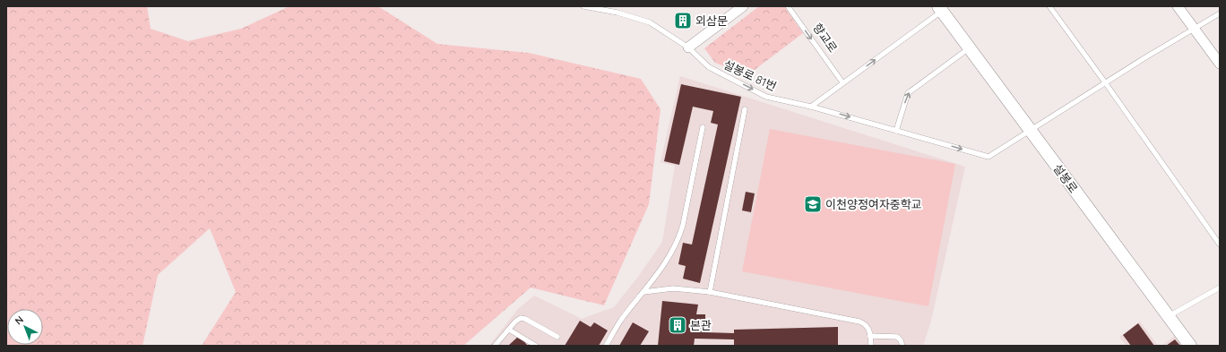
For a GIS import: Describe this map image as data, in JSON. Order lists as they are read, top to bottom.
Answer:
{
  "streets": {
    "street": ["설봉로"],
    "lane": ["향교로", "설봉로 81번"]
  },
  "crossings": [
    ["향교로", "설봉로"],
    ["설봉로 81번", "설봉로"]
  ],
  "one_way": ["향교로", "설봉로 81번"],
  "places": {
    "building": ["외삼문", "본관"],
    "school or university": ["이천양정여자중학교"]
  },
  "north": "top left"
}
